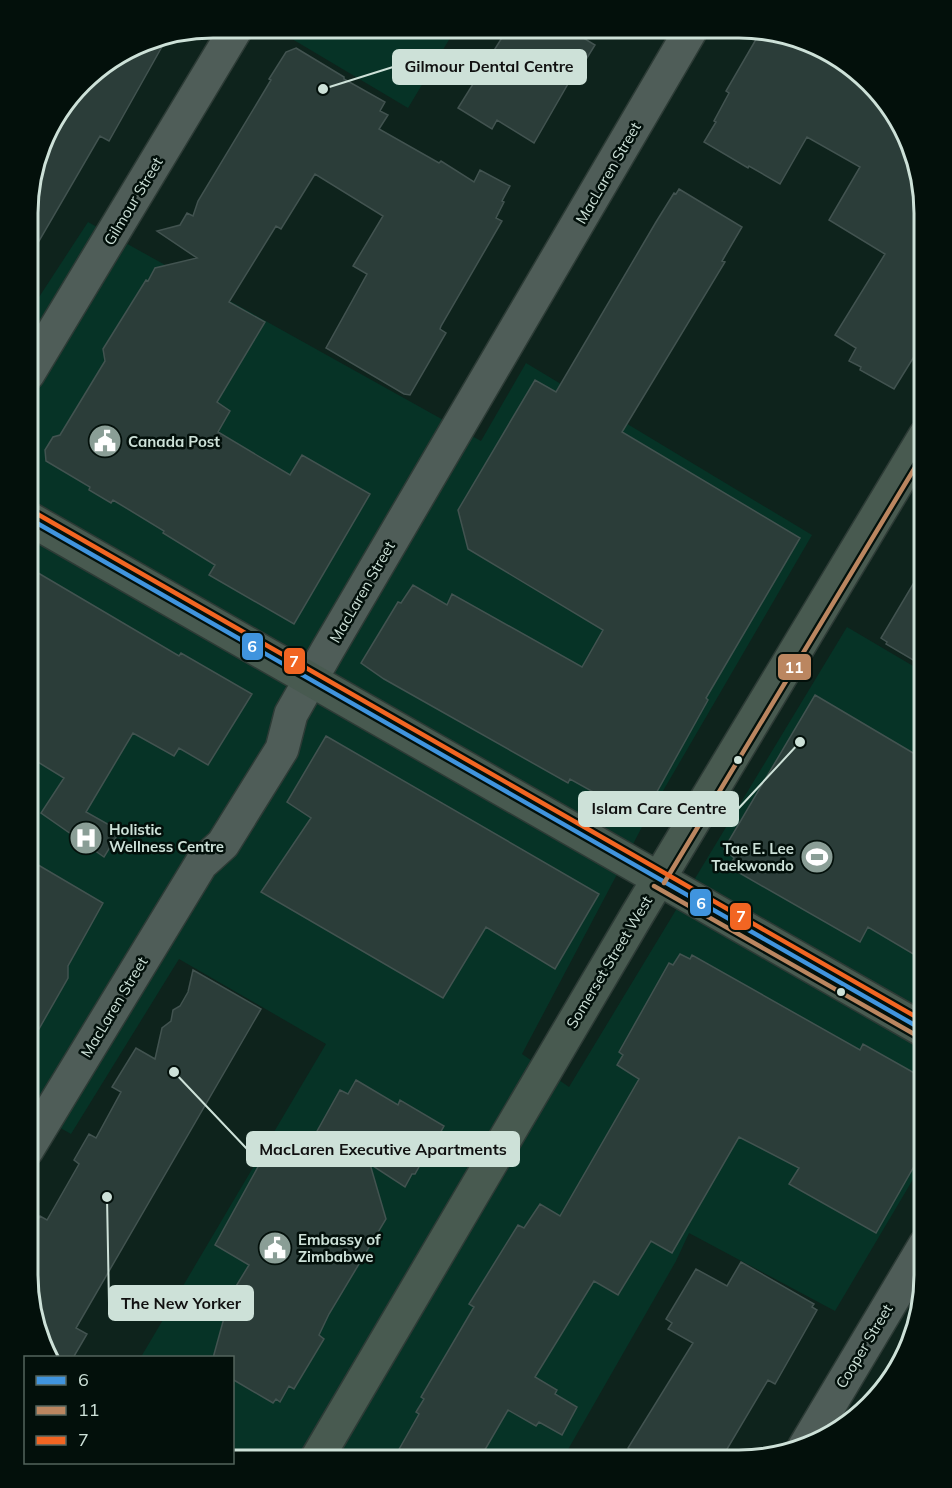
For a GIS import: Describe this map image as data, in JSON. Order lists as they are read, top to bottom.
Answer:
{
  "streets": {
    "main road": ["Somerset Street West"],
    "street": ["MacLaren Street", "Gilmour Street", "Cooper Street"]
  },
  "places": {
    "other": [
      "Gilmour Dental Centre",
      "Islam Care Centre",
      "MacLaren Executive Apartments",
      "The New Yorker"
    ],
    "public building": ["Canada Post", "Embassy of Zimbabwe"],
    "hospital": ["Holistic Wellness Centre"],
    "sports": ["Tae E. Lee Taekwondo"]
  },
  "lines": ["transit line 11", "transit line 7", "transit line 6"],
  "legend": ["6", "11", "7"]
}
